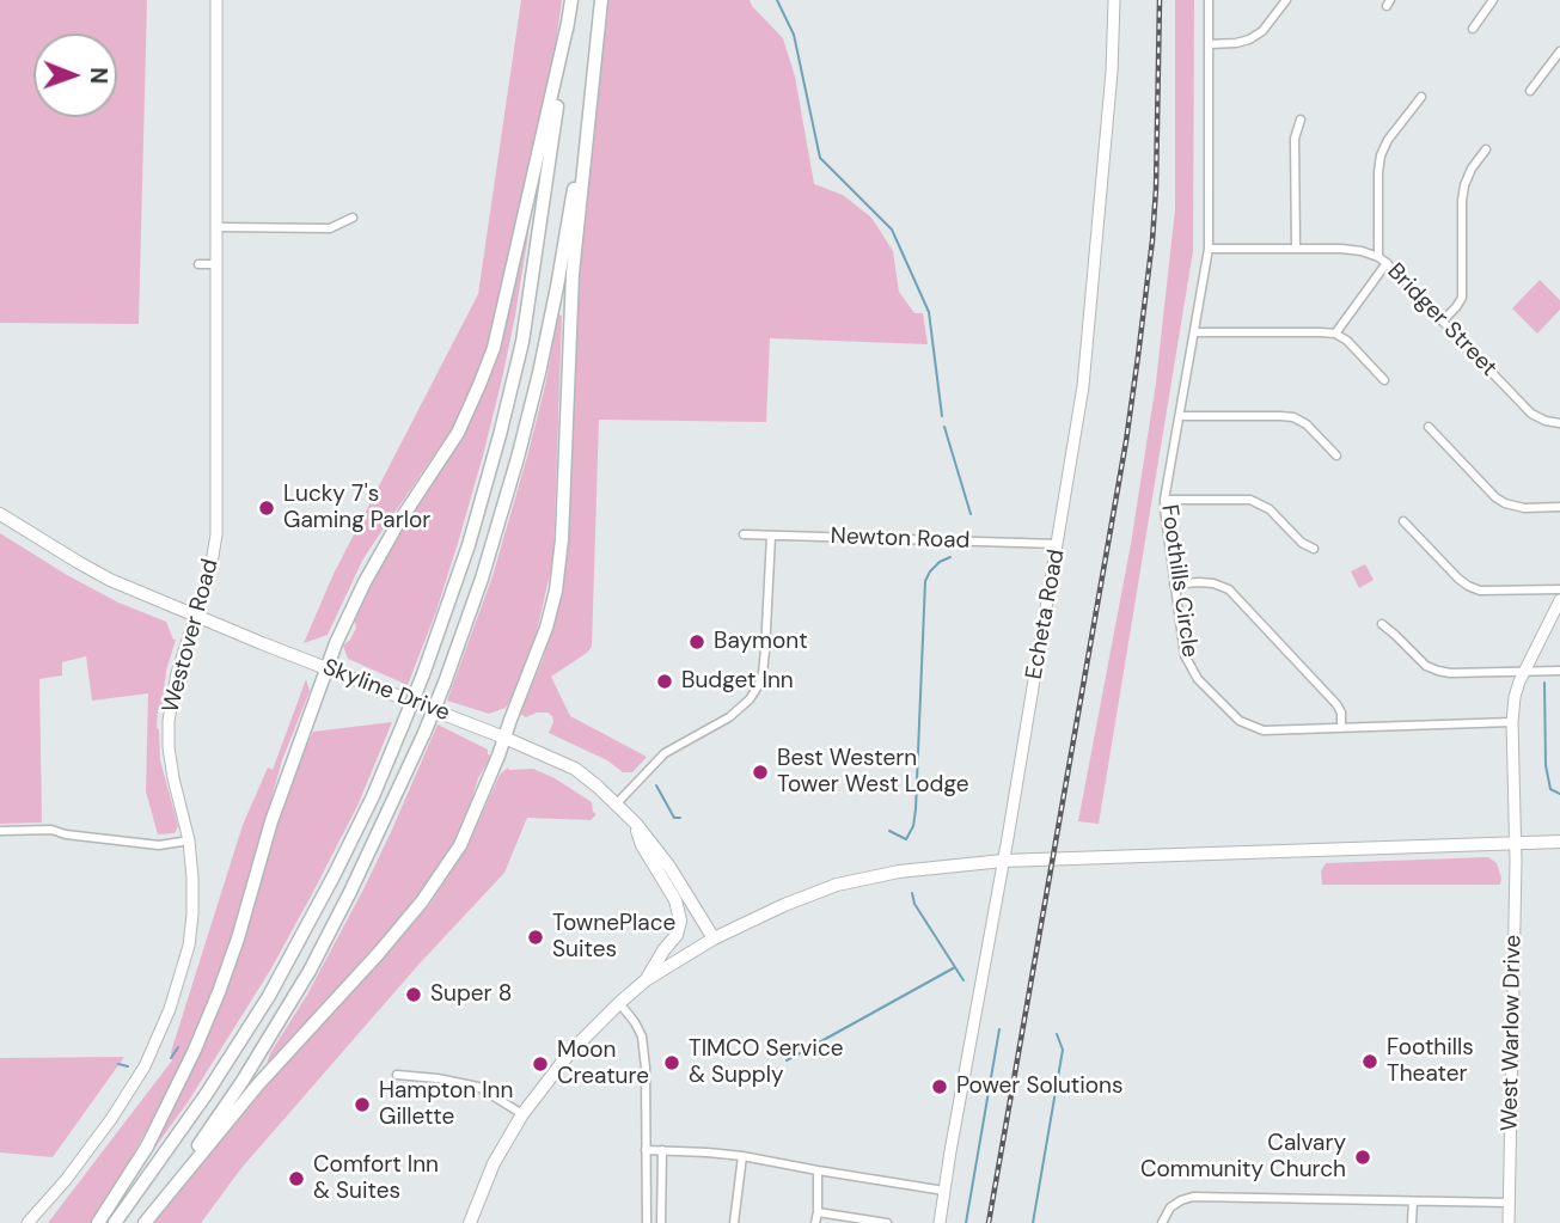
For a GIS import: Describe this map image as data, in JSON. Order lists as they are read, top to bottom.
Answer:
{
  "streets": {
    "main road": ["Skyline Drive"],
    "street": [
      "Bridger Street",
      "Newton Road",
      "Foothills Circle",
      "Echeta Road",
      "Westover Road",
      "West Warlow Drive"
    ]
  },
  "crossings": [
    ["Bridger Street", "Foothills Circle"],
    ["Newton Road", "Echeta Road"],
    ["Foothills Circle", "West Warlow Drive"],
    ["Westover Road", "Skyline Drive"]
  ],
  "places": [
    "Lucky 7's Gaming Parlor",
    "Baymont",
    "Budget Inn",
    "Best Western Tower West Lodge",
    "TownePlace Suites",
    "Super 8",
    "Foothills Theater",
    "TIMCO Service & Supply",
    "Moon Creature",
    "Power Solutions",
    "Hampton Inn Gillette",
    "Calvary Community Church",
    "Comfort Inn & Suites"
  ],
  "north": "right"
}
